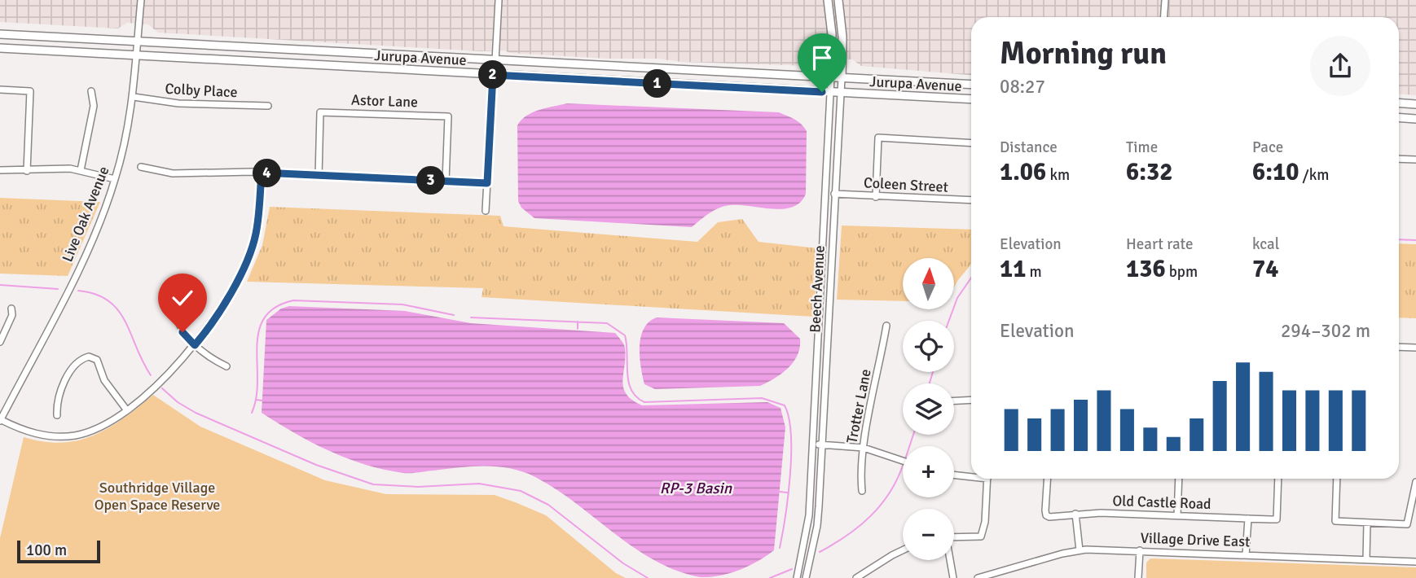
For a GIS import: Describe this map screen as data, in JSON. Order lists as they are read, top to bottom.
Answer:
{
  "streets": {
    "main road": ["Jurupa Avenue", "Beech Avenue"],
    "street": [
      "Colby Place",
      "Astor Lane",
      "Coleen Street",
      "Live Oak Avenue",
      "Trotter Lane",
      "Old Castle Road",
      "Village Drive East"
    ]
  },
  "crossings": [
    ["Jurupa Avenue", "Live Oak Avenue"],
    ["Jurupa Avenue", "Beech Avenue"],
    ["Colby Place", "Live Oak Avenue"],
    ["Coleen Street", "Beech Avenue"]
  ],
  "water": ["RP-3 Basin"],
  "parks": ["Southridge Village Open Space Reserve"],
  "scale_bar": "100 m",
  "north": "top",
  "page": {
    "heading": ["Morning run", "08:27"],
    "pins": [
      "2",
      "1",
      "4",
      "3"
    ],
    "stats": [
      ["Distance", "1.06 km"],
      ["Time", "6:32"],
      ["Pace", "6:10 /km"],
      ["Elevation", "11 m"],
      ["Heart rate", "136 bpm"],
      ["kcal", "74"]
    ],
    "map_buttons": ["+", "−"],
    "chart": ["Elevation", "294–302 m"],
    "scale": "100 m"
  }
}
